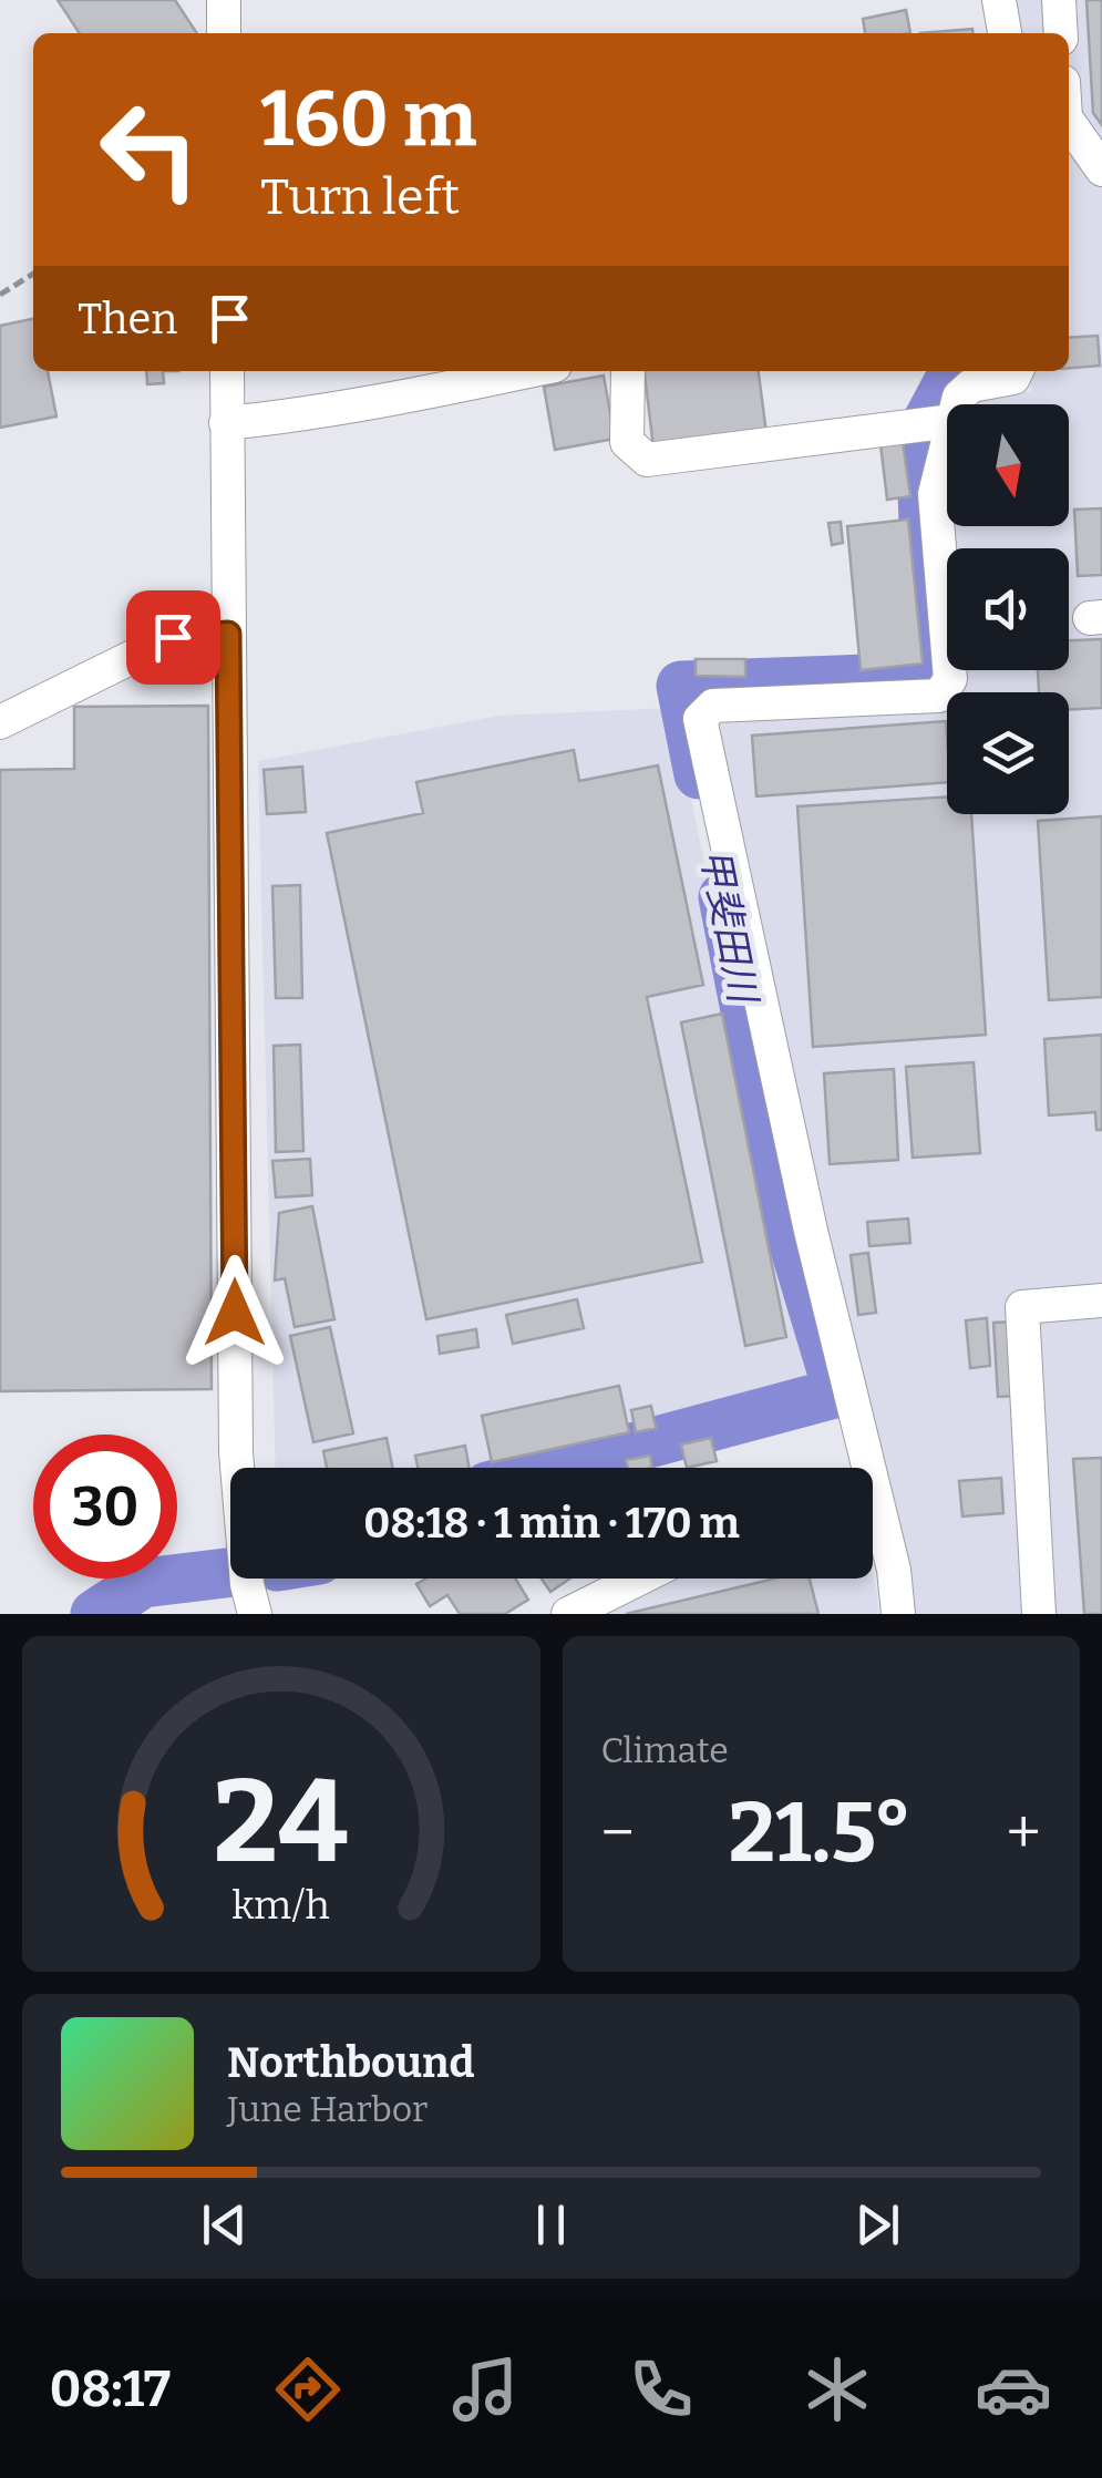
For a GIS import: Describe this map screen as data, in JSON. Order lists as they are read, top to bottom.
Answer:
{
  "water": ["甲斐田川"],
  "north": "bottom",
  "page": {
    "turn": ["160 m", "Turn left"],
    "then": "Then",
    "limit": "30",
    "trip": "08:18 · 1 min · 170 m",
    "tile": "Climate",
    "heat": ["−", "21.5°", "+"],
    "song": ["Northbound", "June Harbor"],
    "tabs": "08:17",
    "gauge": ["24", "km/h"]
  }
}
